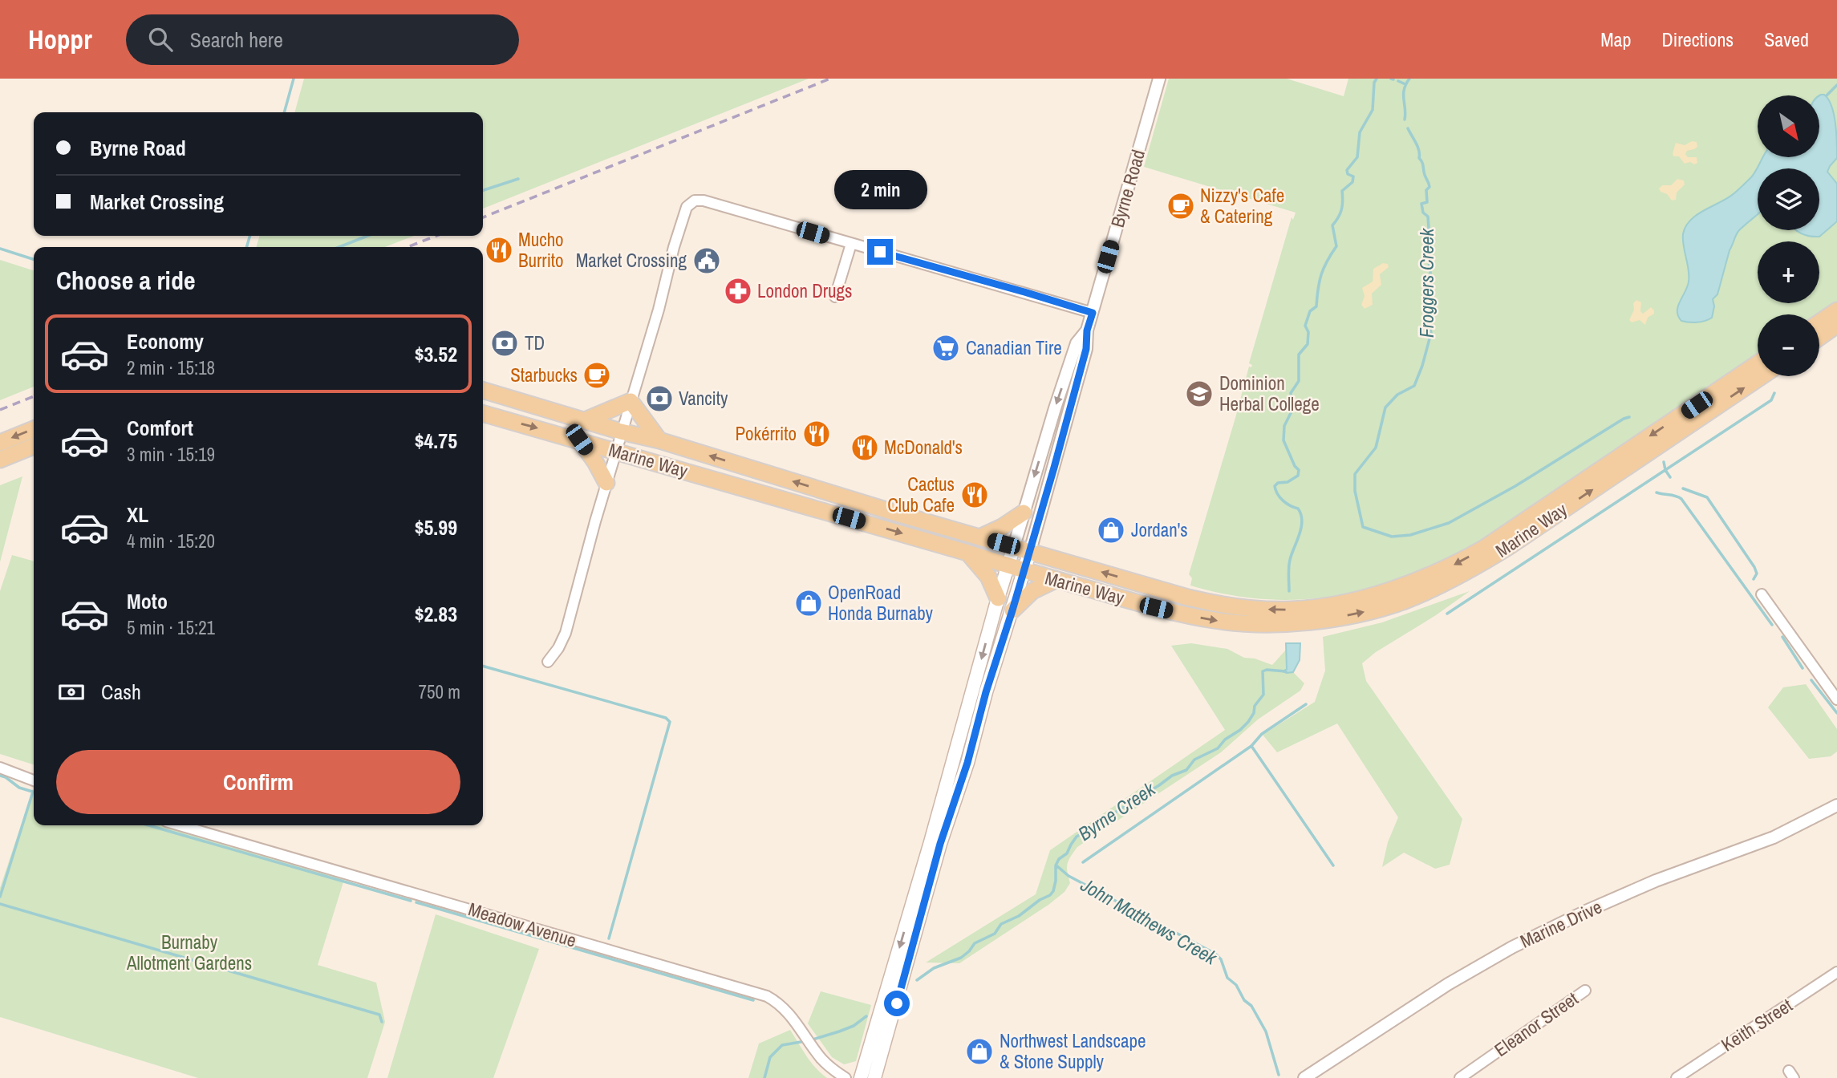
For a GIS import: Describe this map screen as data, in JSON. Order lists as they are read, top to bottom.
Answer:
{
  "streets": {
    "main road": ["Byrne Road", "Marine Way"],
    "street": [
      "Marine Drive",
      "Meadow Avenue",
      "Eleanor Street",
      "Keith Street"
    ]
  },
  "crossings": [
    ["Byrne Road", "Marine Way"]
  ],
  "one_way": ["Byrne Road"],
  "water": ["Froggers Creek", "Byrne Creek", "John Matthews Creek"],
  "parks": ["Burnaby Allotment Gardens"],
  "places": {
    "cafe": ["Nizzy's Cafe & Catering", "Starbucks"],
    "restaurant": [
      "Mucho Burrito",
      "Pokérrito",
      "McDonald's",
      "Cactus Club Cafe"
    ],
    "public building": ["Market Crossing"],
    "pharmacy": ["London Drugs"],
    "bank": ["TD", "Vancity"],
    "supermarket": ["Canadian Tire"],
    "school or university": ["Dominion Herbal College"],
    "shop": ["Jordan's", "OpenRoad Honda Burnaby", "Northwest Landscape & Stone Supply"]
  },
  "north": "bottom right",
  "page": {
    "header": "Hoppr",
    "search": "Search here",
    "nav": ["Map", "Directions", "Saved"],
    "map_buttons": ["+", "−"],
    "banner": ["Byrne Road", "Market Crossing"],
    "bubble": "2 min",
    "heading": "Choose a ride",
    "list": [
      {
        "name": "Economy",
        "note": "2 min · 15:18",
        "value": "$3.52"
      },
      {
        "name": "Comfort",
        "note": "3 min · 15:19",
        "value": "$4.75"
      },
      {
        "name": "XL",
        "note": "4 min · 15:20",
        "value": "$5.99"
      },
      {
        "name": "Moto",
        "note": "5 min · 15:21",
        "value": "$2.83"
      }
    ],
    "pay": ["Cash", "750 m"],
    "buttons": "Confirm"
  }
}
